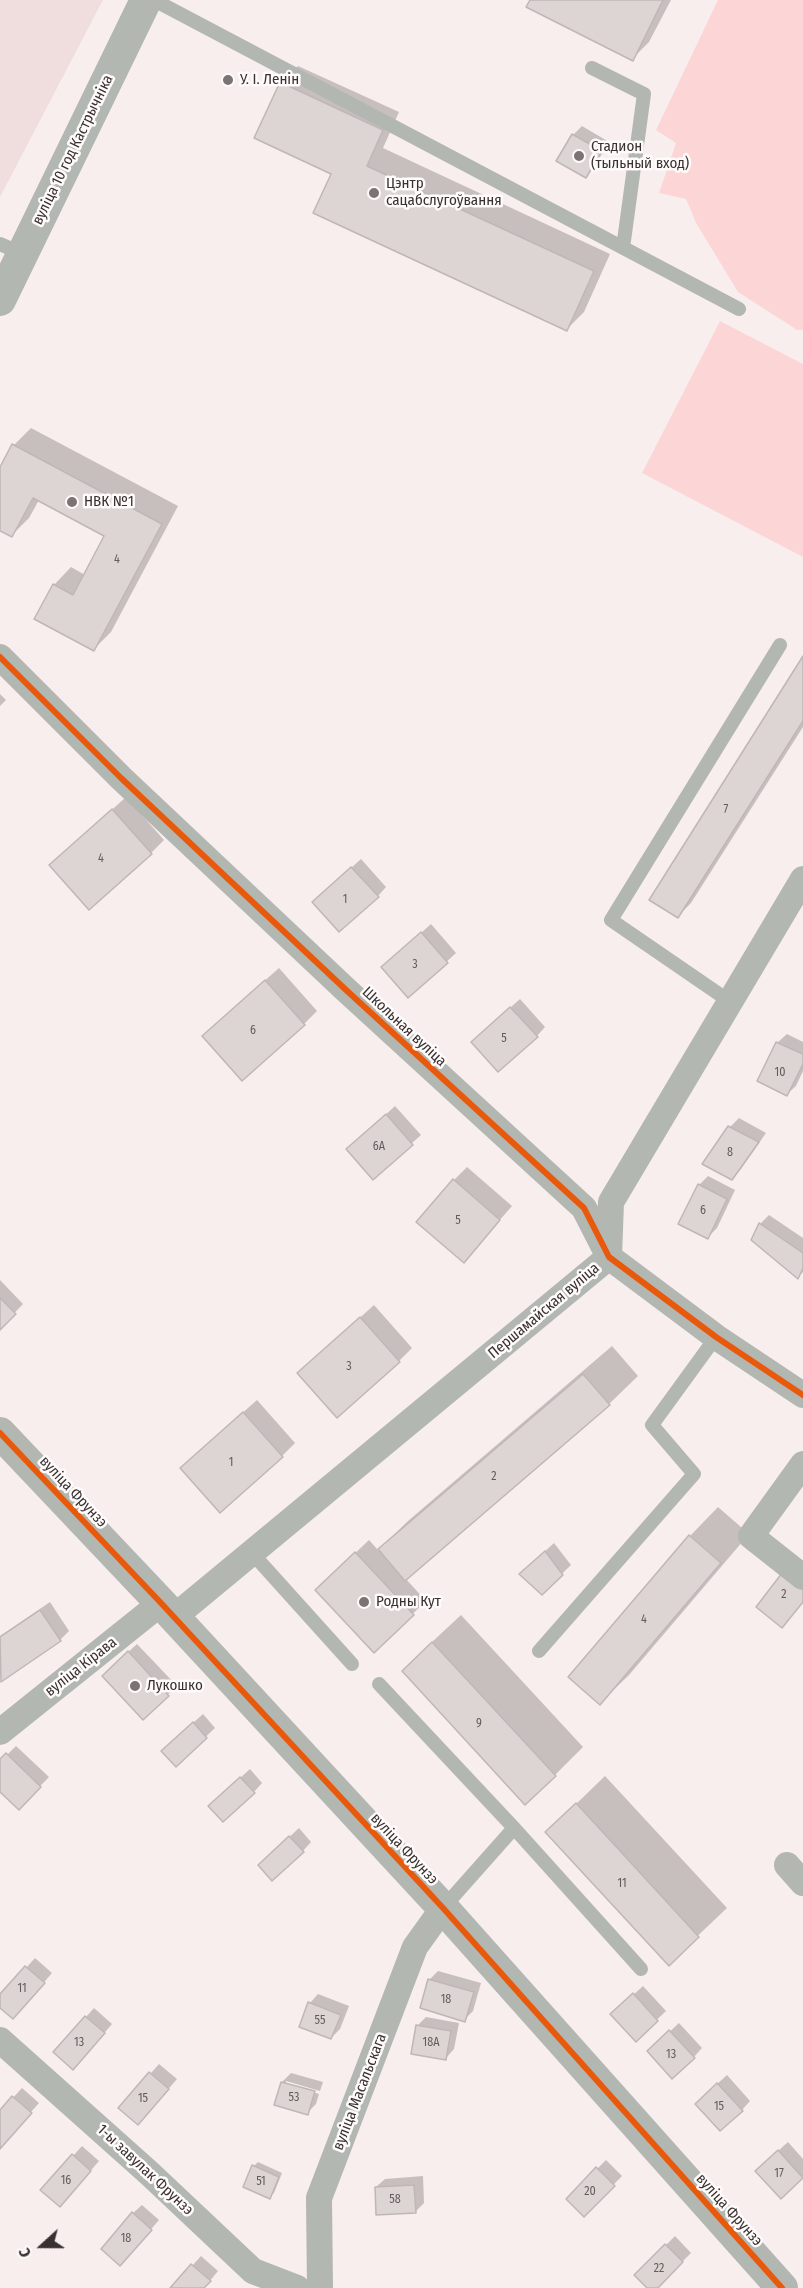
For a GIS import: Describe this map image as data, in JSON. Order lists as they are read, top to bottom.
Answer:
{
  "streets": {
    "street": [
      "вуліца 10 год Кастрычніка",
      "Школьная вуліца",
      "Першамайская вуліца",
      "вуліца Фрунзэ",
      "вуліца Кірава",
      "вуліца Масальскага",
      "1-ы завулак Фрунзэ"
    ]
  },
  "crossings": [
    ["Школьная вуліца", "Першамайская вуліца"],
    ["Першамайская вуліца", "вуліца Фрунзэ"],
    ["Першамайская вуліца", "вуліца Кірава"],
    ["вуліца Фрунзэ", "вуліца Кірава"],
    ["вуліца Фрунзэ", "вуліца Масальскага"]
  ],
  "places": [
    "У. І. Ленін",
    "Стадион (тыльный вход)",
    "Цэнтр сацабслугоўвання",
    "НВК №1",
    "Родны Кут",
    "Лукошко"
  ],
  "house_numbers": [
    "4",
    "7",
    "4",
    "1",
    "3",
    "6",
    "5",
    "10",
    "6А",
    "8",
    "6",
    "5",
    "3",
    "1",
    "2",
    "2",
    "4",
    "9",
    "11",
    "11",
    "18",
    "55",
    "13",
    "18А",
    "13",
    "53",
    "15",
    "15",
    "17",
    "16",
    "51",
    "20",
    "58",
    "18",
    "22"
  ],
  "north": "left"
}
